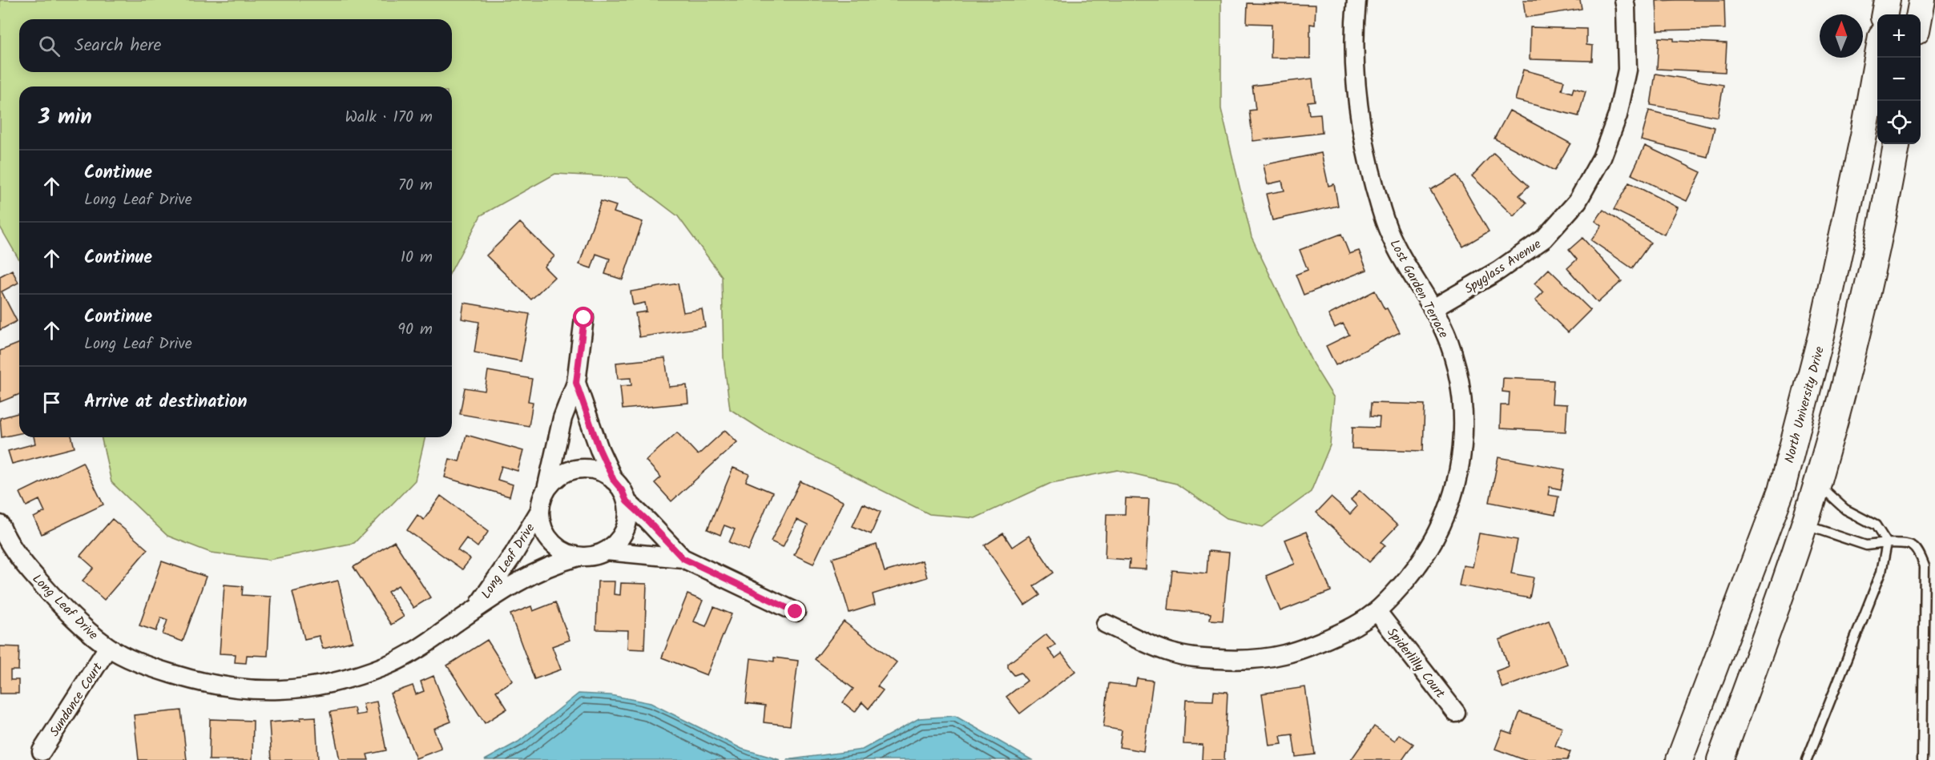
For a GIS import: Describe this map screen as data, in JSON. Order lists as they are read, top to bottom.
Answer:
{
  "streets": {
    "main road": ["North University Drive"],
    "street": [
      "Spyglass Avenue",
      "Lost Garden Terrace",
      "Long Leaf Drive",
      "Spiderlilly Court",
      "Sundance Court"
    ]
  },
  "crossings": [
    ["Spyglass Avenue", "Lost Garden Terrace"],
    ["Lost Garden Terrace", "Spiderlilly Court"],
    ["Long Leaf Drive", "Sundance Court"]
  ],
  "north": "top",
  "page": {
    "map_buttons": ["+", "−"],
    "search": "Search here",
    "heading": ["3 min", "Walk · 170 m"],
    "list": [
      ["Continue", "Long Leaf Drive", "70 m"],
      ["Continue", "10 m"],
      ["Continue", "Long Leaf Drive", "90 m"],
      "Arrive at destination"
    ]
  }
}
